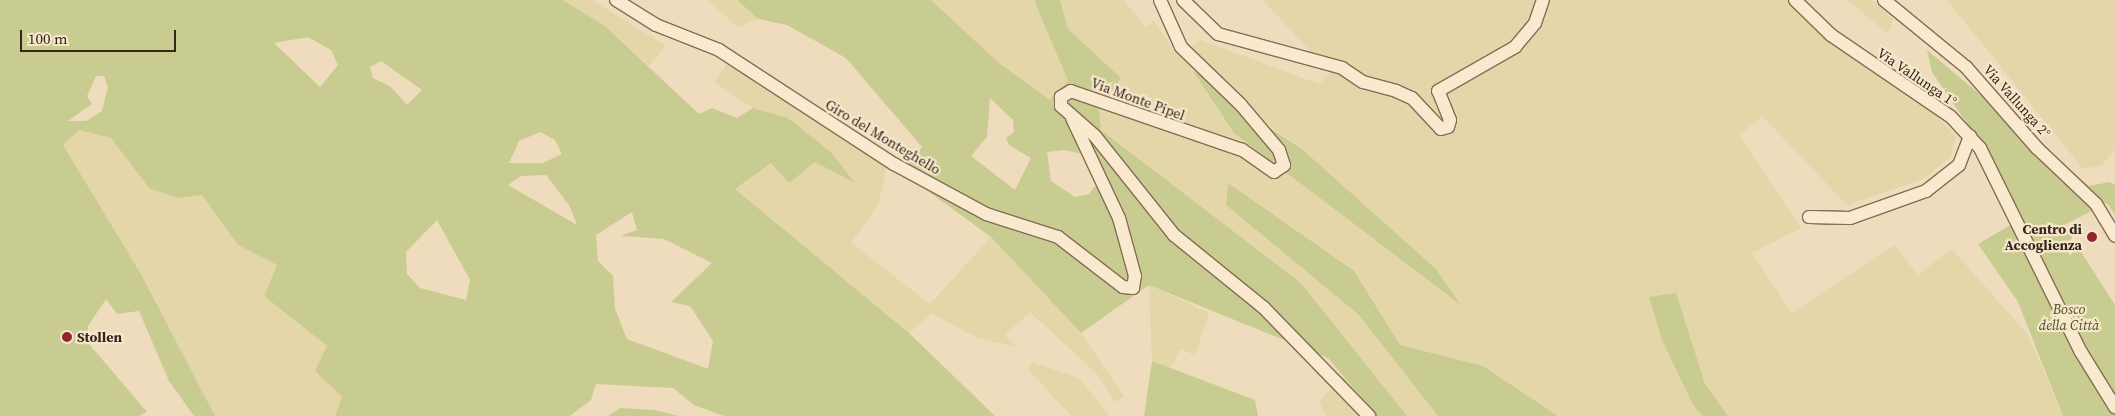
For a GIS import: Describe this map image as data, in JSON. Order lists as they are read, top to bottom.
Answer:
{
  "streets": {
    "street": [
      "Via Vallunga 1°",
      "Via Monte Pipel",
      "Via Vallunga 2°",
      "Giro del Monteghello"
    ]
  },
  "crossings": [
    ["Via Monte Pipel", "Giro del Monteghello"]
  ],
  "parks": ["Bosco della Città"],
  "places": ["Centro di Accoglienza", "Stollen"],
  "scale_bar": "100 m"
}
